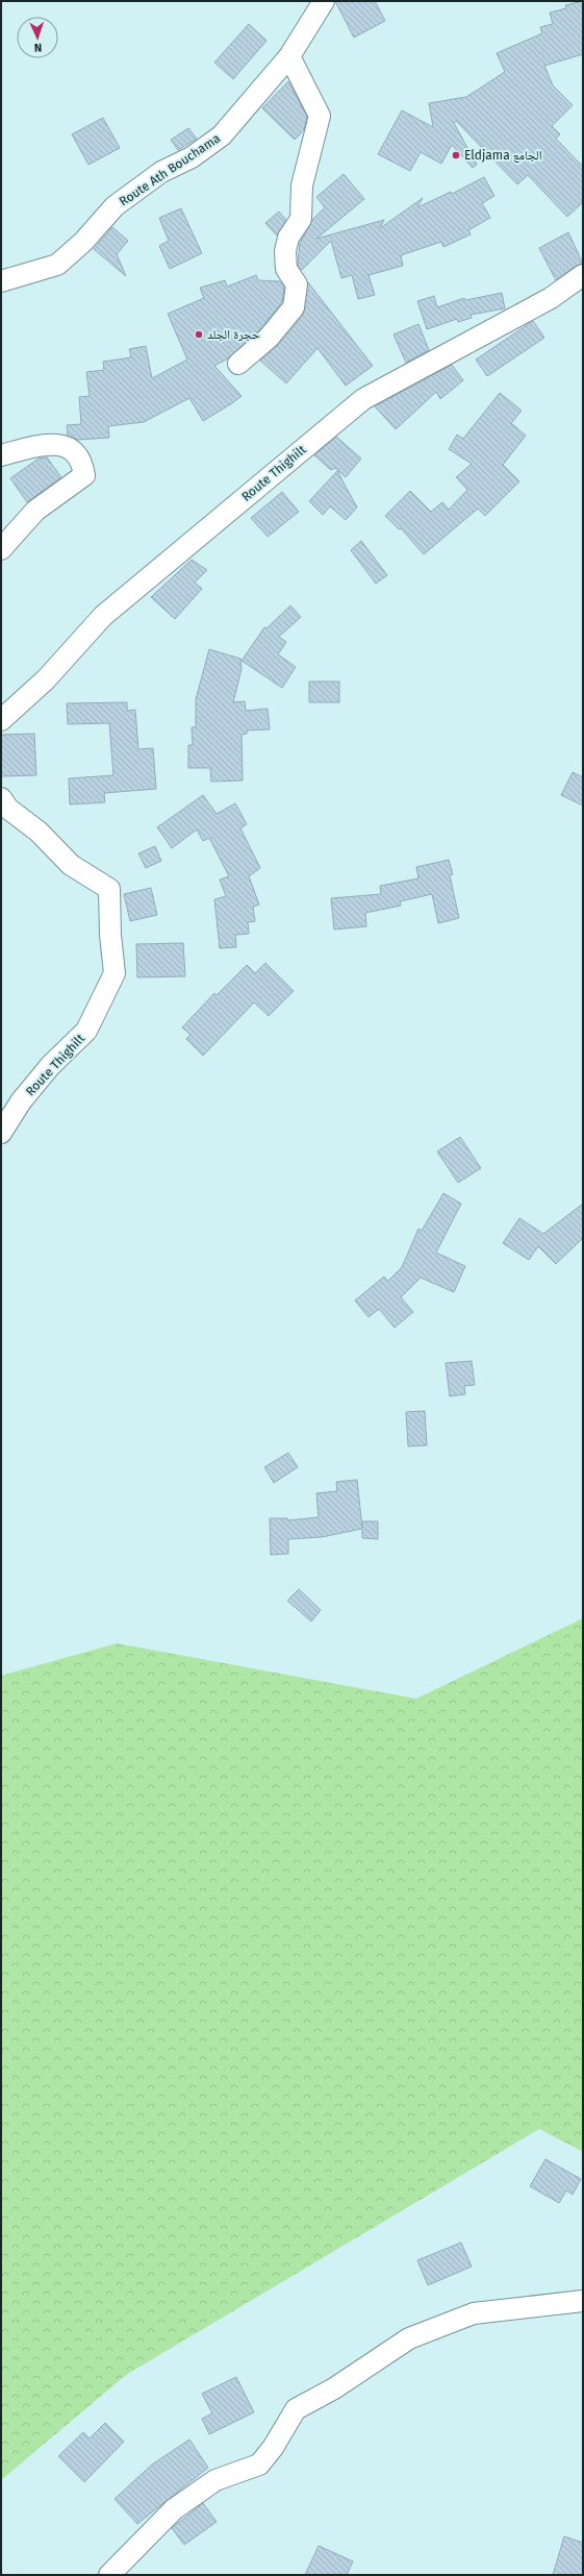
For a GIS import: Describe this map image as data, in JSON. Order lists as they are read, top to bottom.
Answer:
{
  "streets": {
    "street": ["Route Ath Bouchama", "Route Thighilt"]
  },
  "places": ["Eldjama الجامع", "حجرة الجلد"],
  "north": "bottom"
}
